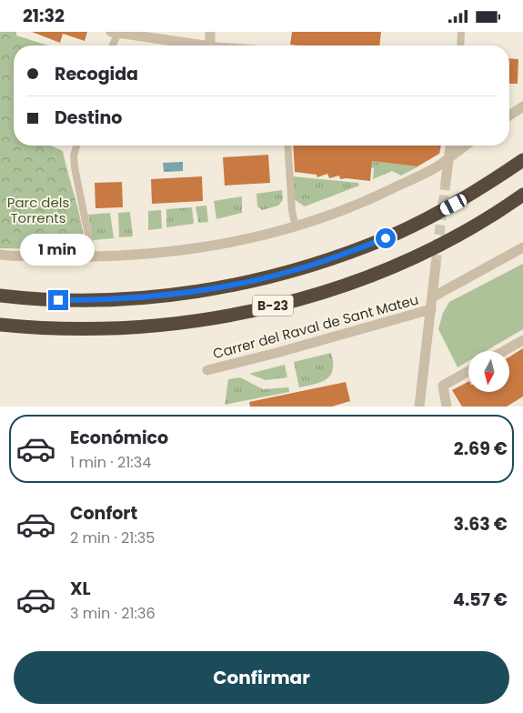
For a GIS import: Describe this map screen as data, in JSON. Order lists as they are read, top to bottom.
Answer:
{
  "streets": {
    "highway": ["B-23"],
    "street": ["Carrer del Raval de Sant Mateu"]
  },
  "parks": ["Parc dels Torrents"],
  "north": "bottom",
  "page": {
    "status": "21:32",
    "banner": ["Recogida", "Destino"],
    "bubble": "1 min",
    "list": [
      {
        "name": "Económico",
        "note": "1 min · 21:34",
        "value": "2.69 €"
      },
      {
        "name": "Confort",
        "note": "2 min · 21:35",
        "value": "3.63 €"
      },
      {
        "name": "XL",
        "note": "3 min · 21:36",
        "value": "4.57 €"
      }
    ],
    "buttons": "Confirmar"
  }
}
